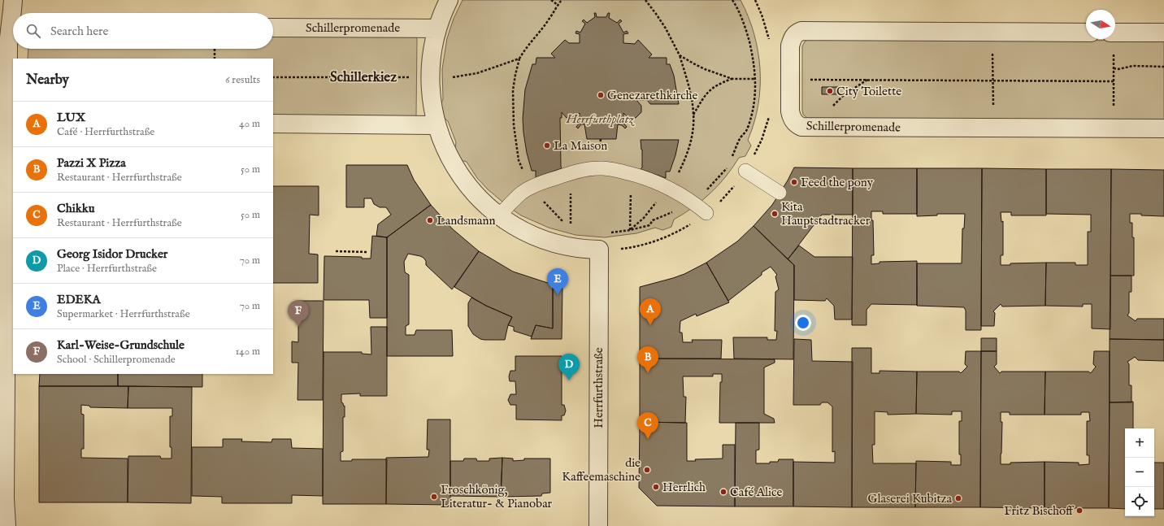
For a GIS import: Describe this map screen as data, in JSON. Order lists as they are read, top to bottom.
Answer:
{
  "streets": {
    "street": ["Schillerpromenade", "Herrfurthstraße"]
  },
  "districts": ["Schillerkiez"],
  "parks": ["Herrfurthplatz"],
  "places": [
    "City Toilette",
    "Genezarethkirche",
    "La Maison",
    "Feed the pony",
    "Kita Hauptstadtracker",
    "Landsmann",
    "die Kaffeemaschine",
    "Herrlich",
    "Café Alice",
    "Froschkönig, Literatur- & Pianobar",
    "Glaserei Kubitza",
    "Fritz Bischoff"
  ],
  "north": "right",
  "page": {
    "search": "Search here",
    "heading": ["Nearby", "6 results"],
    "list": [
      {
        "mark": "A",
        "name": "LUX",
        "note": "Café · Herrfurthstraße",
        "value": "40 m"
      },
      {
        "mark": "B",
        "name": "Pazzi X Pizza",
        "note": "Restaurant · Herrfurthstraße",
        "value": "50 m"
      },
      {
        "mark": "C",
        "name": "Chikku",
        "note": "Restaurant · Herrfurthstraße",
        "value": "50 m"
      },
      {
        "mark": "D",
        "name": "Georg Isidor Drucker",
        "note": "Place · Herrfurthstraße",
        "value": "70 m"
      },
      {
        "mark": "E",
        "name": "EDEKA",
        "note": "Supermarket · Herrfurthstraße",
        "value": "70 m"
      },
      {
        "mark": "F",
        "name": "Karl-Weise-Grundschule",
        "note": "School · Schillerpromenade",
        "value": "140 m"
      }
    ],
    "pins": [
      "E",
      "A",
      "F",
      "B",
      "D",
      "C"
    ],
    "map_buttons": ["+", "−"]
  }
}
